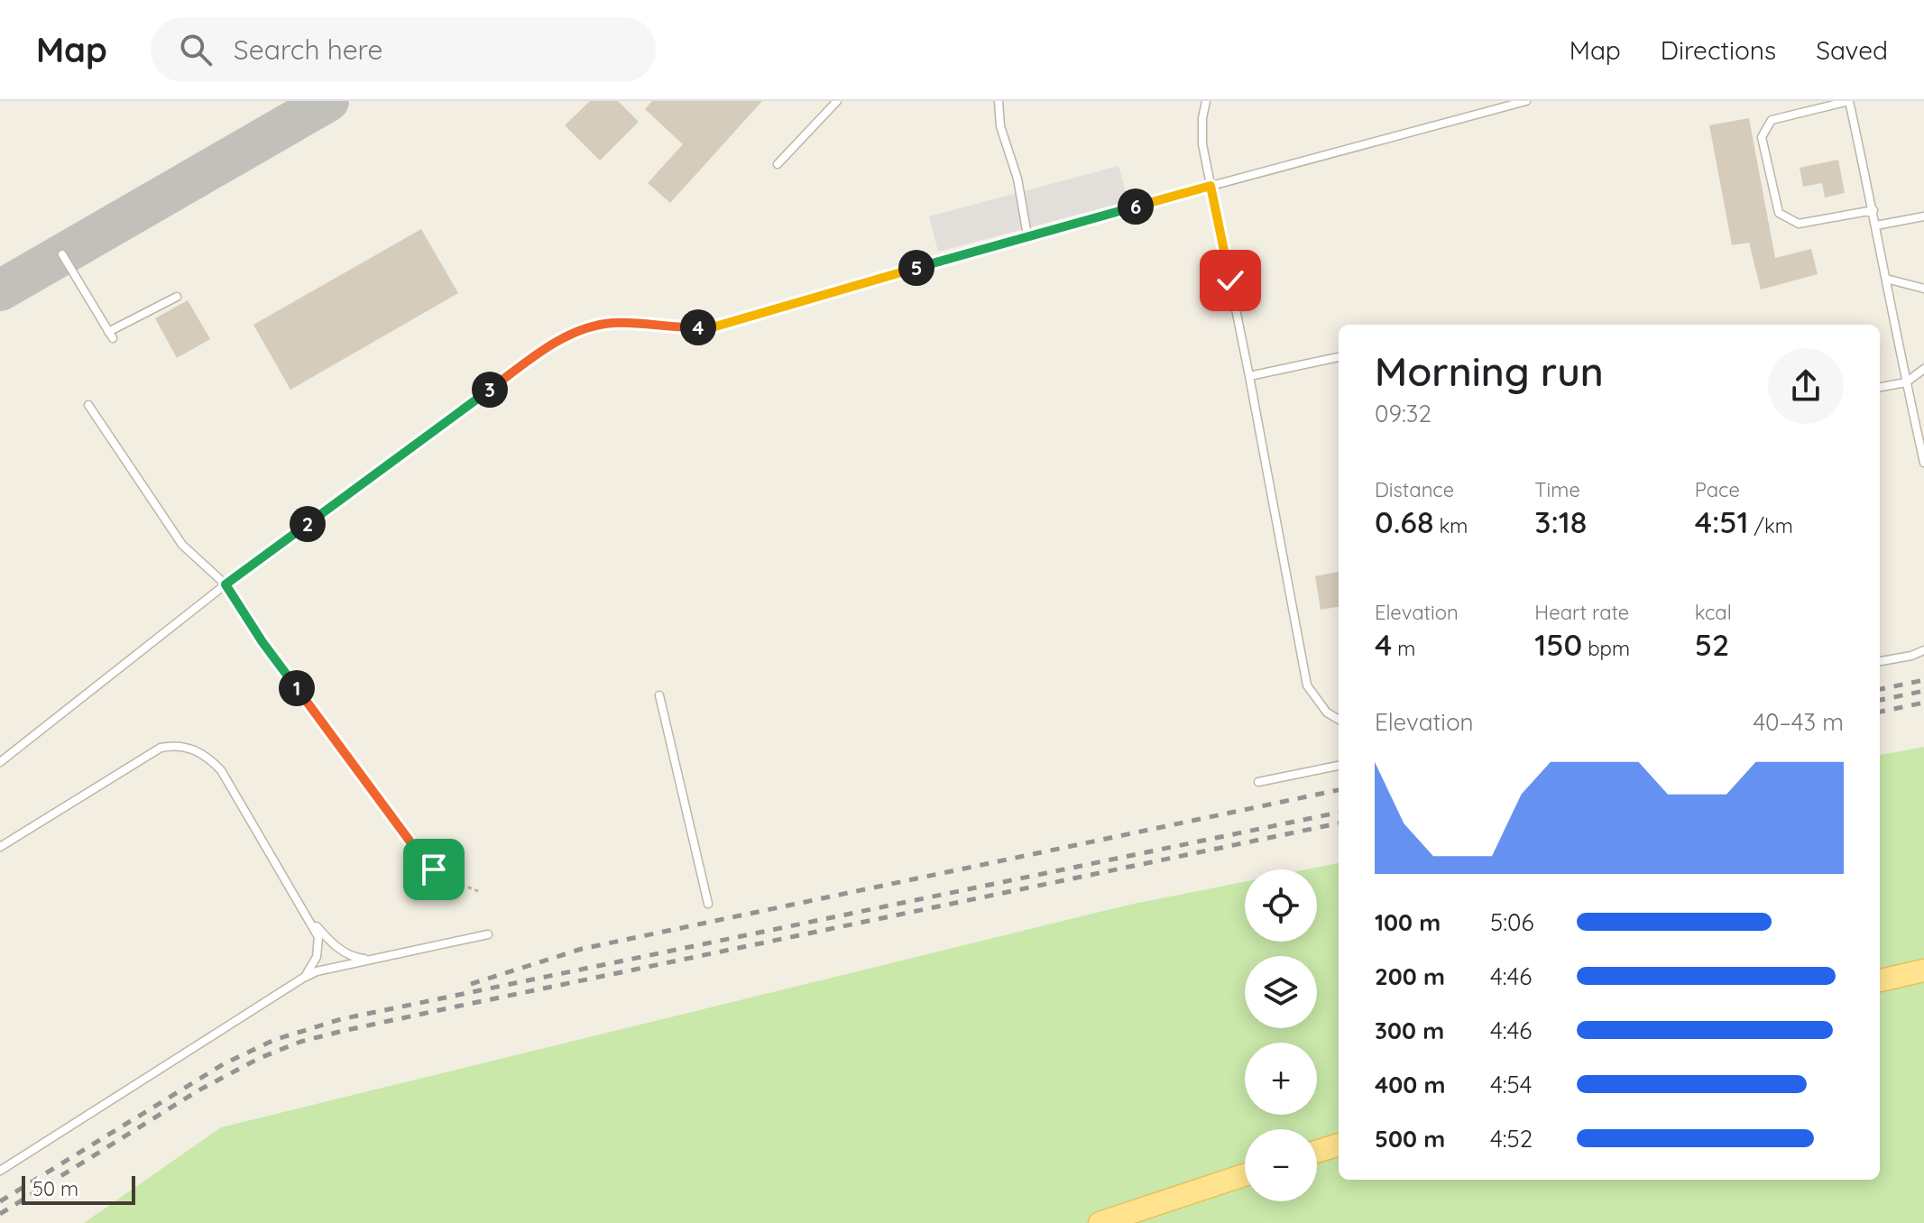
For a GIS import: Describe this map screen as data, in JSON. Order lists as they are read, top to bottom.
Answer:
{
  "scale_bar": "50 m",
  "page": {
    "header": "Map",
    "search": "Search here",
    "nav": ["Map", "Directions", "Saved"],
    "pins": [
      "6",
      "5",
      "4",
      "3",
      "2",
      "1"
    ],
    "heading": ["Morning run", "09:32"],
    "stats": [
      ["Distance", "0.68 km"],
      ["Time", "3:18"],
      ["Pace", "4:51 /km"],
      ["Elevation", "4 m"],
      ["Heart rate", "150 bpm"],
      ["kcal", "52"]
    ],
    "chart": ["Elevation", "40–43 m"],
    "map_buttons": ["+", "−"],
    "list": [
      {
        "name": "100 m",
        "note": "5:06"
      },
      {
        "name": "200 m",
        "note": "4:46"
      },
      {
        "name": "300 m",
        "note": "4:46"
      },
      {
        "name": "400 m",
        "note": "4:54"
      },
      {
        "name": "500 m",
        "note": "4:52"
      }
    ],
    "scale": "50 m"
  }
}
